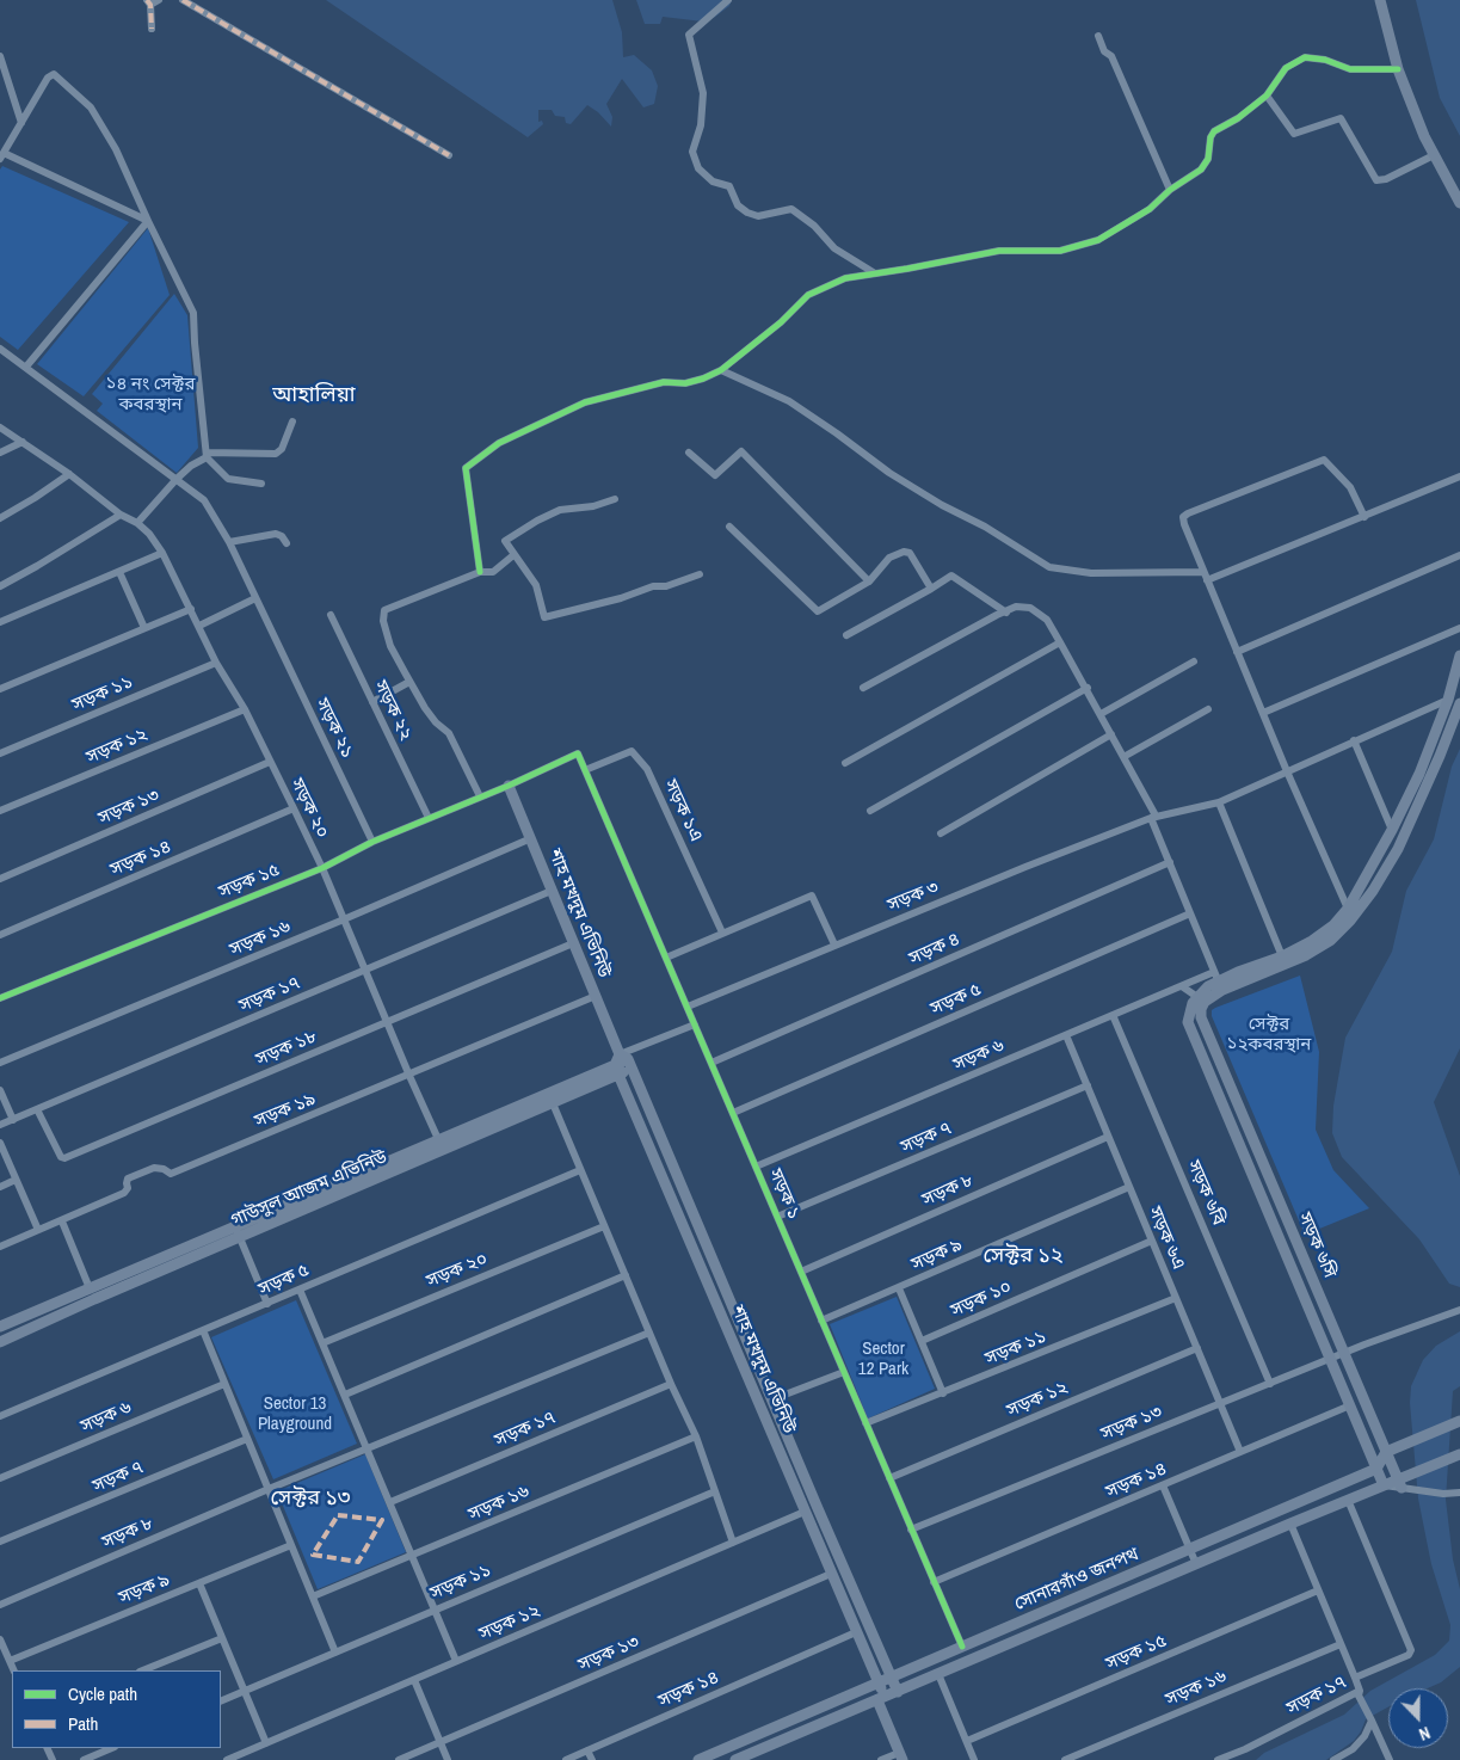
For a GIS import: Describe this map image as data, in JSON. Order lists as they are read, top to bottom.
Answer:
{
  "streets": {
    "street": [
      "সড়ক ১১",
      "সড়ক ২২",
      "সড়ক ২১",
      "সড়ক ১২",
      "সড়ক ১৩",
      "সড়ক ২০",
      "সড়ক ১এ",
      "সড়ক ১৪",
      "সড়ক ১৫",
      "সড়ক ৩",
      "শাহ মখদুম এভিনিউ",
      "সড়ক ১৬",
      "সড়ক ৪",
      "সড়ক ১৭",
      "সড়ক ৫",
      "সড়ক ১৮",
      "সড়ক ৬",
      "সড়ক ১৯",
      "সড়ক ৭",
      "গাউসুল আজম এভিনিউ",
      "সড়ক ৮",
      "সড়ক ৬বি",
      "সড়ক ১",
      "সড়ক ৬এ",
      "সড়ক ৬সি",
      "সড়ক ৯",
      "সড়ক ১০",
      "সোনারগাঁও জনপথ"
    ]
  },
  "crossings": [
    ["সড়ক ১১", "সড়ক ২০"],
    ["সড়ক ১১", "সড়ক ১"],
    ["সড়ক ১১", "সড়ক ৬এ"],
    ["সড়ক ২২", "সড়ক ১৫"],
    ["সড়ক ২১", "সড়ক ১৫"],
    ["সড়ক ১২", "সড়ক ২০"],
    ["সড়ক ১২", "শাহ মখদুম এভিনিউ"],
    ["সড়ক ১২", "সড়ক ১"],
    ["সড়ক ১২", "সড়ক ৬এ"],
    ["সড়ক ১৩", "সড়ক ২০"],
    ["সড়ক ১৩", "শাহ মখদুম এভিনিউ"],
    ["সড়ক ১৩", "সড়ক ৬বি"],
    ["সড়ক ১৩", "সড়ক ১"],
    ["সড়ক ১৩", "সড়ক ৬এ"],
    ["সড়ক ১৩", "সড়ক ৬সি"],
    ["সড়ক ২০", "সড়ক ১৪"],
    ["সড়ক ২০", "সড়ক ১৫"],
    ["সড়ক ২০", "সড়ক ১৬"],
    ["সড়ক ২০", "সড়ক ১৭"],
    ["সড়ক ২০", "সড়ক ১৮"],
    ["সড়ক ২০", "সড়ক ১৯"],
    ["সড়ক ২০", "গাউসুল আজম এভিনিউ"],
    ["সড়ক ১এ", "সড়ক ১"],
    ["সড়ক ১৪", "শাহ মখদুম এভিনিউ"],
    ["সড়ক ১৪", "সড়ক ১"],
    ["সড়ক ১৪", "সড়ক ৬এ"],
    ["সড়ক ১৪", "সড়ক ৬সি"],
    ["সড়ক ১৫", "শাহ মখদুম এভিনিউ"],
    ["সড়ক ১৫", "সড়ক ১"],
    ["সড়ক ৩", "সড়ক ১"],
    ["শাহ মখদুম এভিনিউ", "সড়ক ১৬"],
    ["শাহ মখদুম এভিনিউ", "সড়ক ১৭"],
    ["শাহ মখদুম এভিনিউ", "সড়ক ১৮"],
    ["শাহ মখদুম এভিনিউ", "সড়ক ১৯"],
    ["শাহ মখদুম এভিনিউ", "গাউসুল আজম এভিনিউ"],
    ["শাহ মখদুম এভিনিউ", "সোনারগাঁও জনপথ"],
    ["সড়ক ৪", "সড়ক ১"],
    ["সড়ক ১৭", "সড়ক ১৮"],
    ["সড়ক ১৭", "সোনারগাঁও জনপথ"],
    ["সড়ক ৫", "সড়ক ১"],
    ["সড়ক ৬", "সড়ক ৬বি"],
    ["সড়ক ৬", "সড়ক ১"],
    ["সড়ক ৬", "সড়ক ৬এ"],
    ["সড়ক ৭", "সড়ক ১"],
    ["সড়ক ৭", "সড়ক ৬এ"],
    ["সড়ক ৮", "সড়ক ১"],
    ["সড়ক ৮", "সড়ক ৬এ"],
    ["সড়ক ১", "সড়ক ৯"],
    ["সড়ক ১", "সোনারগাঁও জনপথ"],
    ["সড়ক ৬এ", "সড়ক ৯"],
    ["সড়ক ৬এ", "সড়ক ১০"],
    ["সড়ক ৬সি", "সোনারগাঁও জনপথ"]
  ],
  "districts": ["আহালিয়া", "সেক্টর ১২", "সেক্টর ১৩"],
  "parks": [
    "১৪ নং সেক্টর কবরস্থান",
    "সেক্টর ১২কবরস্থান",
    "Sector 12 Park",
    "Sector 13 Playground"
  ],
  "legend": ["Cycle path", "Path"],
  "north": "bottom"
}
